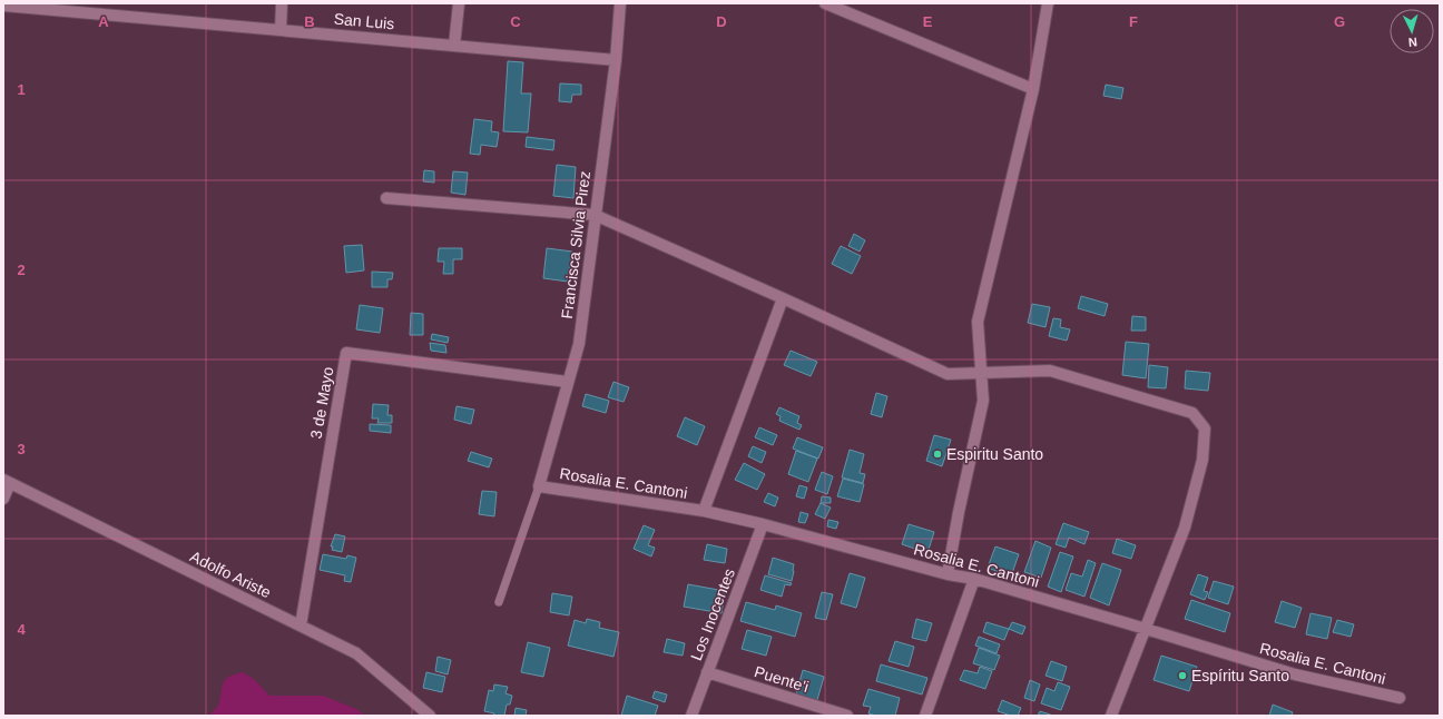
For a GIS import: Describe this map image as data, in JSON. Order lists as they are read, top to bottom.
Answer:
{
  "streets": {
    "street": [
      "San Luis",
      "Francisca Silvia Pirez",
      "3 de Mayo",
      "Rosalia E. Cantoni",
      "Adolfo Ariste",
      "Los Inocentes",
      "Puente'i"
    ]
  },
  "crossings": [
    ["San Luis", "Francisca Silvia Pirez"],
    ["Francisca Silvia Pirez", "3 de Mayo"],
    ["Francisca Silvia Pirez", "Rosalia E. Cantoni"],
    ["3 de Mayo", "Adolfo Ariste"],
    ["Rosalia E. Cantoni", "Los Inocentes"],
    ["Los Inocentes", "Puente'i"]
  ],
  "places": ["Espiritu Santo", "Espíritu Santo"],
  "north": "bottom",
  "grid": {
    "columns": [
      "A",
      "B",
      "C",
      "D",
      "E",
      "F",
      "G"
    ],
    "rows": [
      "1",
      "2",
      "3",
      "4"
    ]
  }
}
